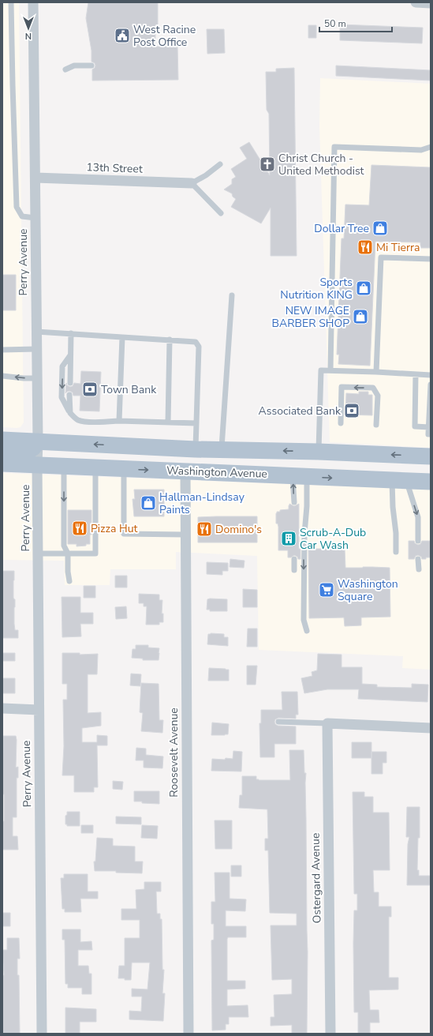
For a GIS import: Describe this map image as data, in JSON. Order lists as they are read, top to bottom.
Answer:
{
  "streets": {
    "main road": ["Washington Avenue"],
    "street": [
      "13th Street",
      "Perry Avenue",
      "Roosevelt Avenue",
      "Ostergard Avenue"
    ]
  },
  "crossings": [
    ["13th Street", "Perry Avenue"],
    ["Perry Avenue", "Washington Avenue"],
    ["Washington Avenue", "Roosevelt Avenue"]
  ],
  "places": {
    "public building": ["West Racine Post Office"],
    "church": ["Christ Church - United Methodist"],
    "shop": [
      "Dollar Tree",
      "Sports Nutrition KING",
      "NEW IMAGE BARBER SHOP",
      "Hallman-Lindsay Paints"
    ],
    "restaurant": ["Mi Tierra", "Pizza Hut", "Domino's"],
    "bank": ["Town Bank", "Associated Bank"],
    "building": ["Scrub-A-Dub Car Wash"],
    "supermarket": ["Washington Square"]
  },
  "scale_bar": "50 m",
  "north": "bottom"
}
